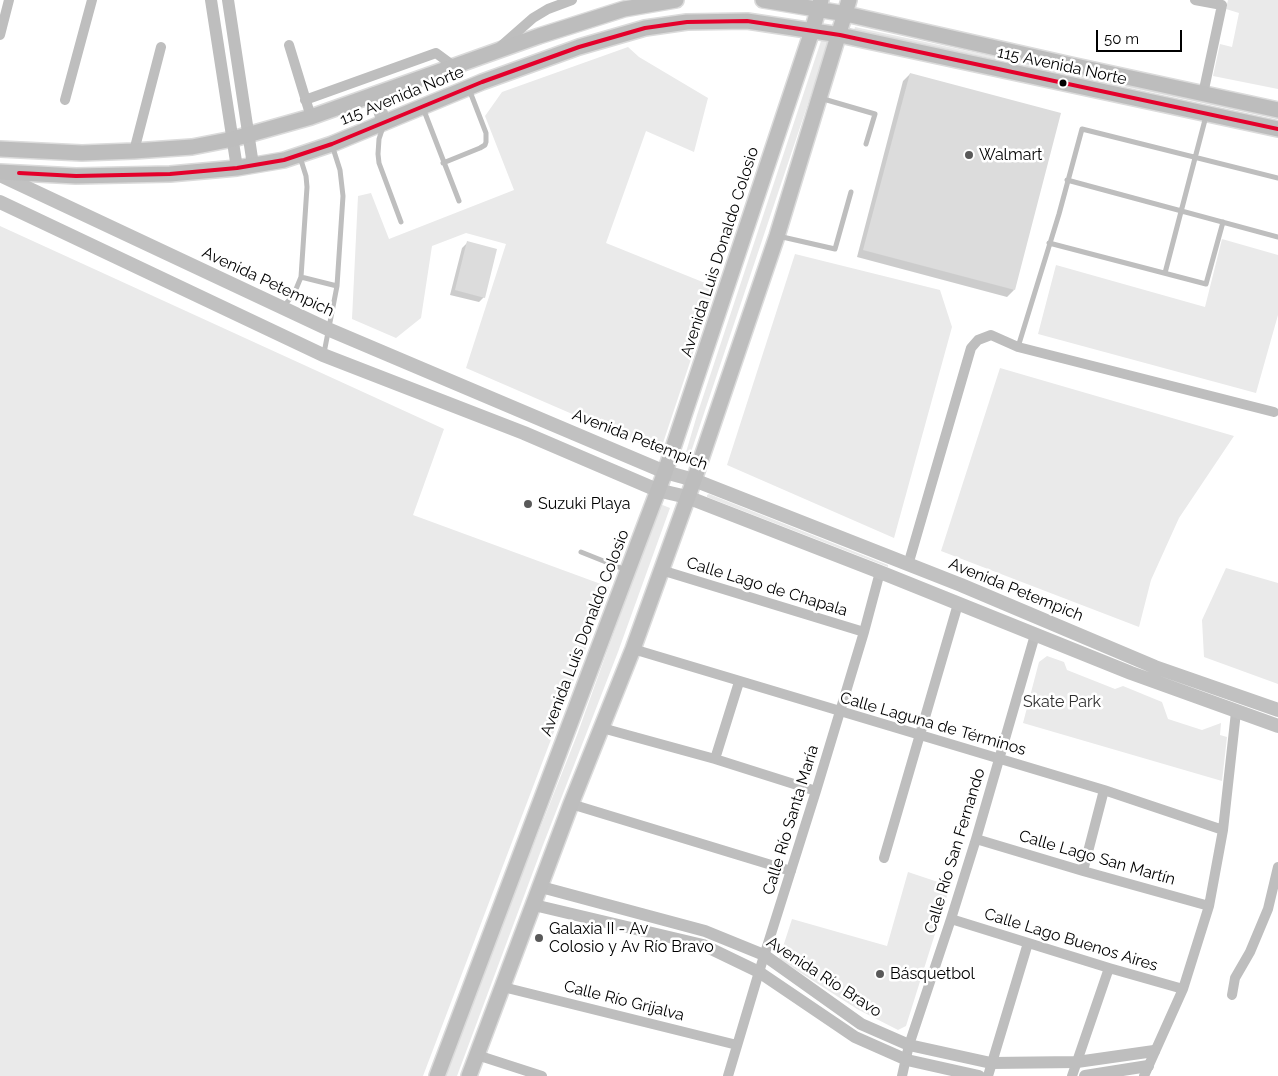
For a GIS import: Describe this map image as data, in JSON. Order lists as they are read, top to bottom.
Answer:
{
  "streets": {
    "main road": ["115 Avenida Norte", "Avenida Luis Donaldo Colosio", "Avenida Petempich"],
    "street": [
      "Calle Lago de Chapala",
      "Calle Laguna de Términos",
      "Calle Río Santa María",
      "Calle Río San Fernando",
      "Calle Lago San Martín",
      "Calle Lago Buenos Aires",
      "Avenida Río Bravo",
      "Calle Río Grijalva"
    ]
  },
  "crossings": [
    ["115 Avenida Norte", "Avenida Luis Donaldo Colosio"],
    ["115 Avenida Norte", "Avenida Petempich"],
    ["Avenida Luis Donaldo Colosio", "Avenida Petempich"],
    ["Calle Lago de Chapala", "Calle Río Santa María"],
    ["Calle Laguna de Términos", "Calle Río Santa María"],
    ["Calle Laguna de Términos", "Calle Río San Fernando"],
    ["Calle Río Santa María", "Avenida Río Bravo"],
    ["Calle Río Santa María", "Calle Río Grijalva"],
    ["Calle Río San Fernando", "Calle Lago San Martín"],
    ["Calle Río San Fernando", "Calle Lago Buenos Aires"],
    ["Calle Río San Fernando", "Avenida Río Bravo"]
  ],
  "parks": ["Skate Park"],
  "places": [
    "Walmart",
    "Suzuki Playa",
    "Galaxia II - Av Colosio y Av Río Bravo",
    "Básquetbol"
  ],
  "scale_bar": "50 m"
}
